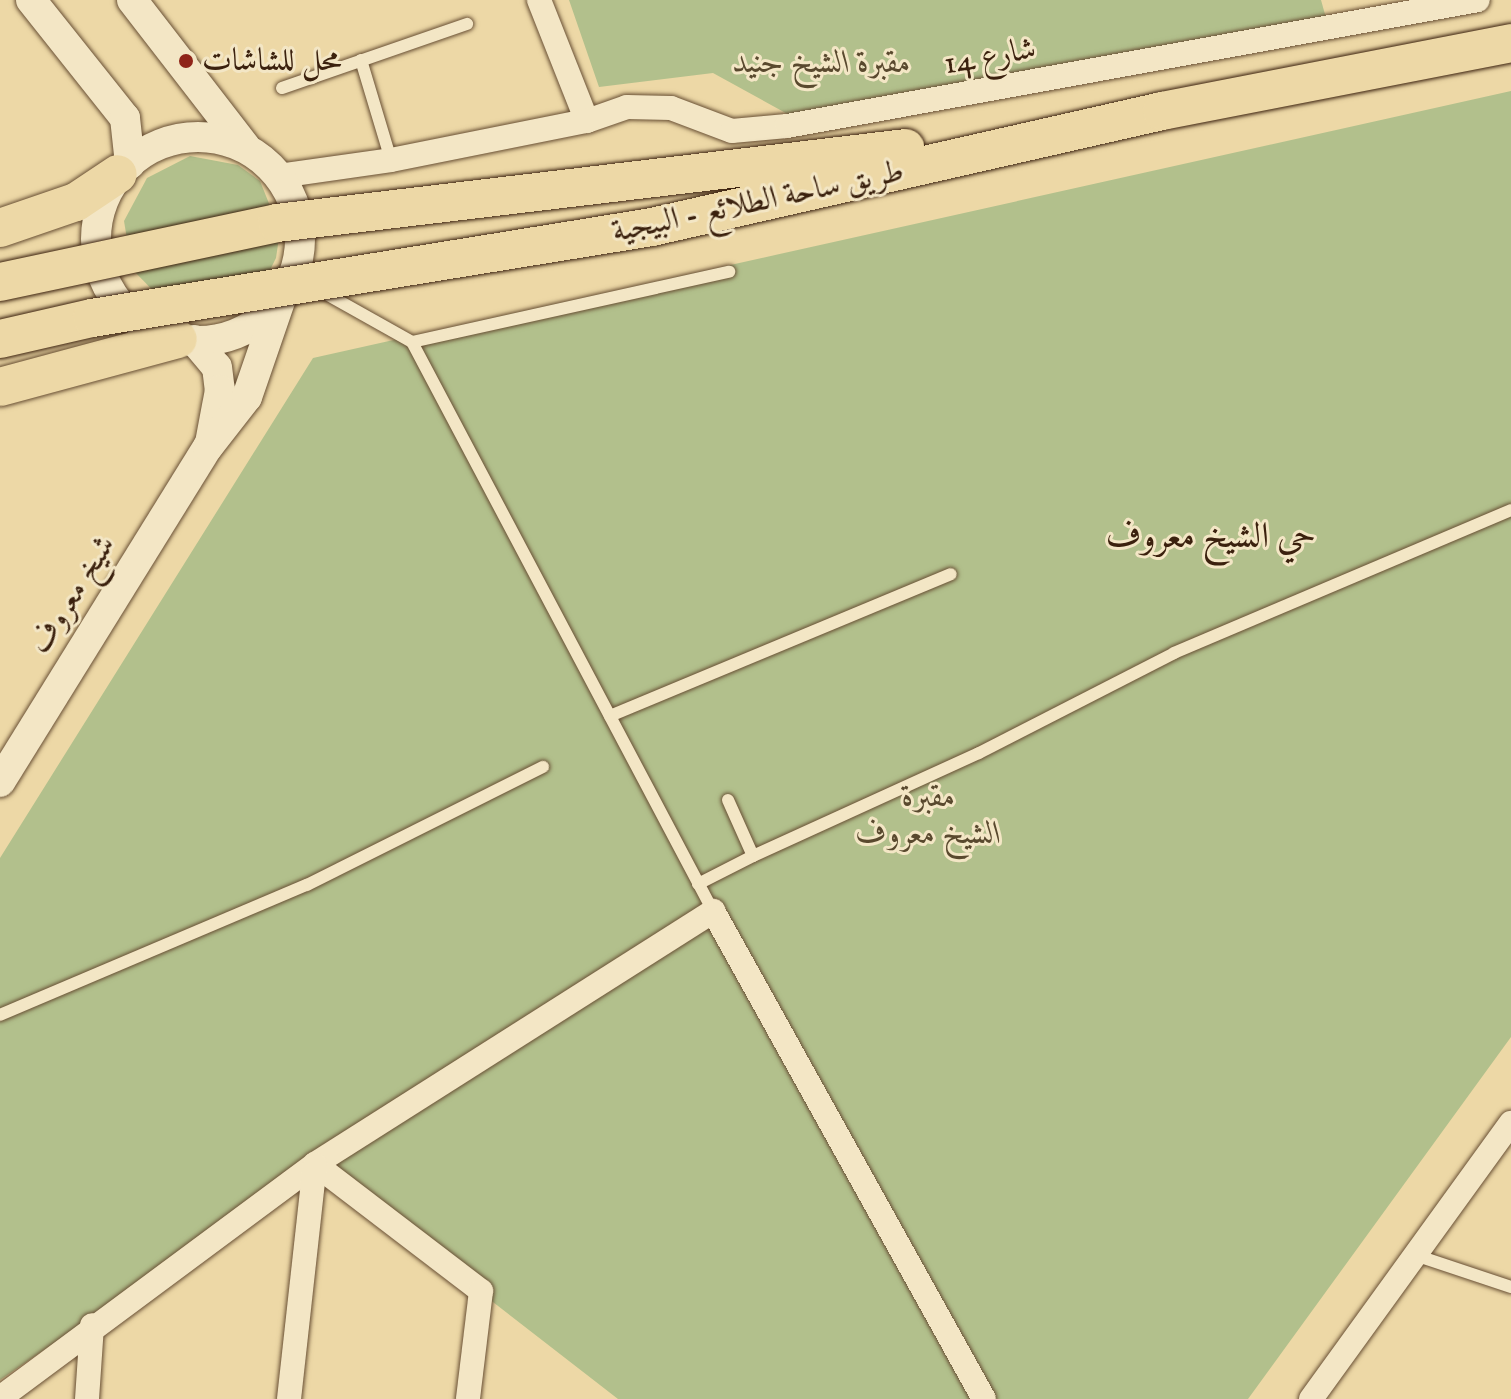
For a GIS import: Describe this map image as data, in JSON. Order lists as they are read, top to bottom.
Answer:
{
  "streets": {
    "main road": ["طريق ساحة الطلائع - البيجية"],
    "street": ["شارع 14", "شیخ معروف"]
  },
  "crossings": [
    ["شارع 14", "شیخ معروف"]
  ],
  "districts": ["حي الشيخ معروف"],
  "parks": ["مقبرة الشيخ جنيد", "مقبرة الشيخ معروف"],
  "places": ["محل للشاشات"]
}
